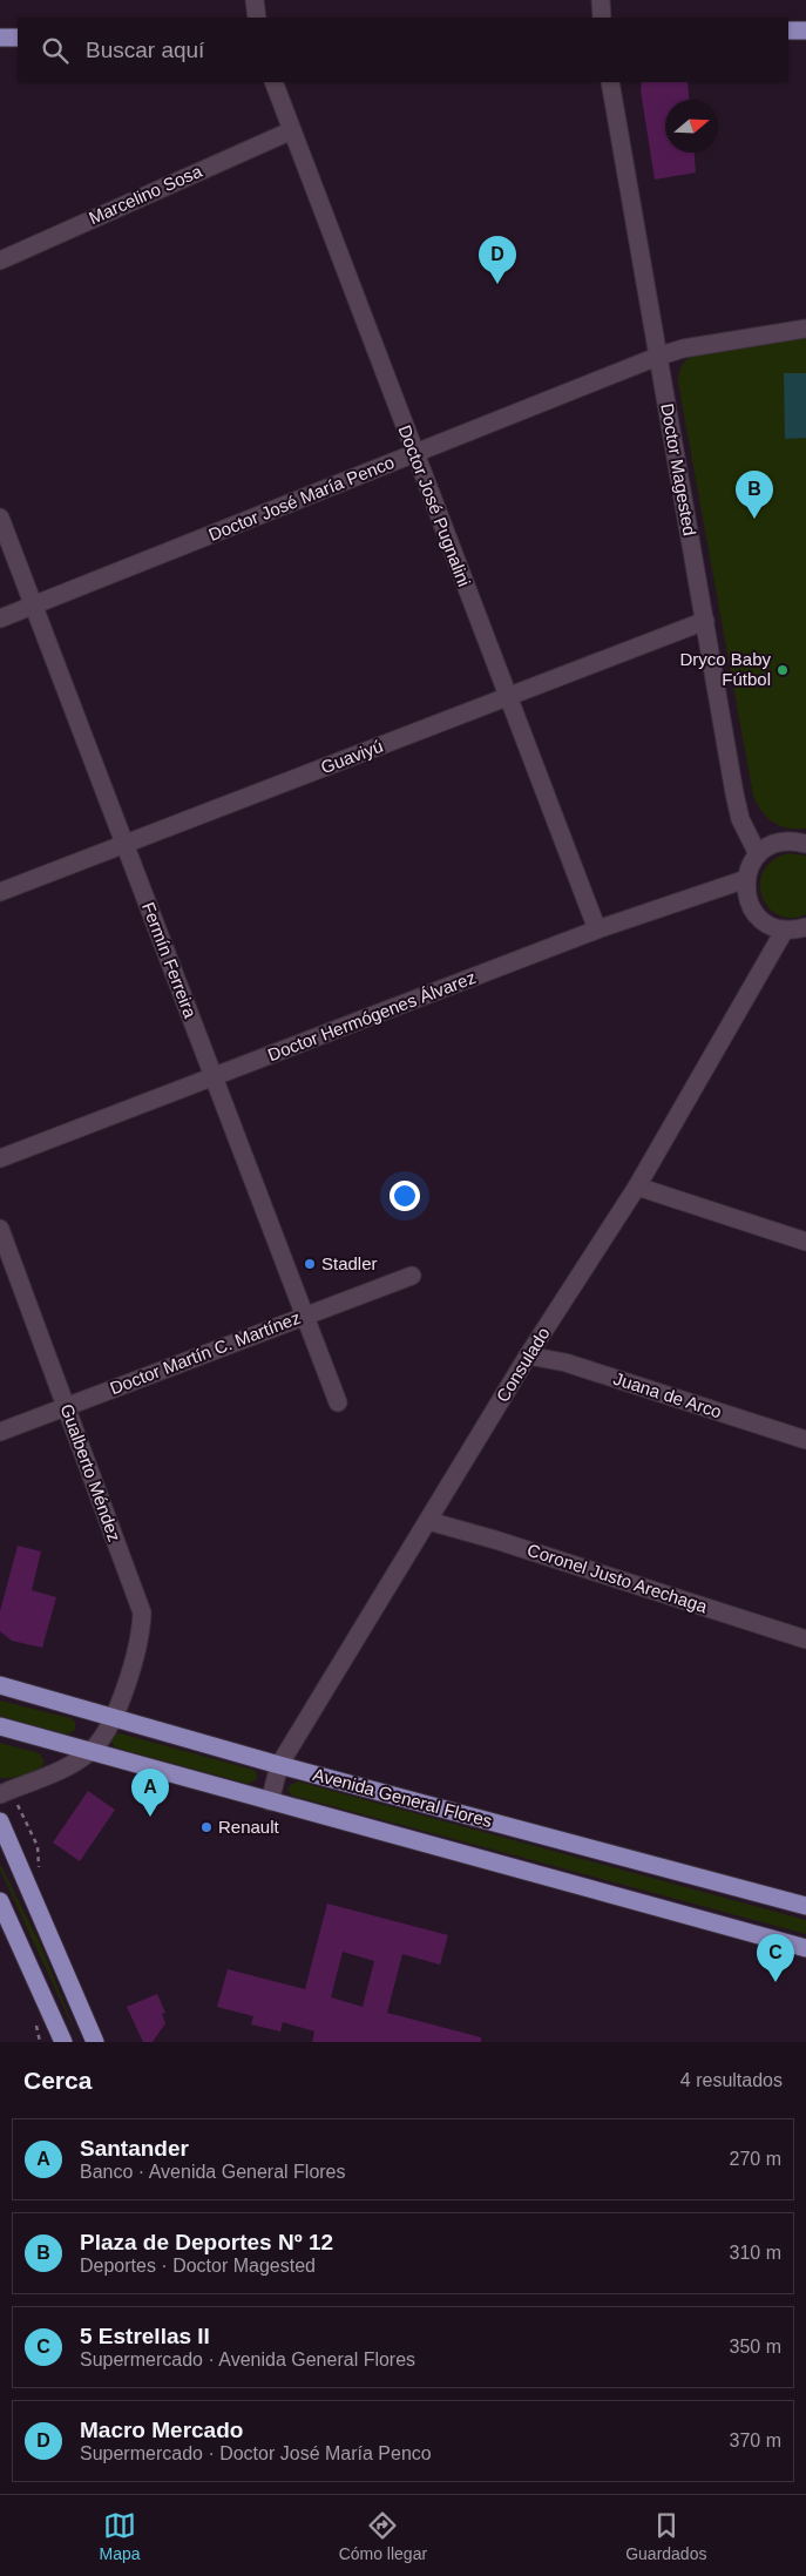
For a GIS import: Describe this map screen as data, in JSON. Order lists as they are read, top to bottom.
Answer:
{
  "streets": {
    "main road": ["Avenida General Flores"],
    "street": [
      "Marcelino Sosa",
      "Doctor Magested",
      "Doctor José María Penco",
      "Doctor José Pugnalini",
      "Guaviyú",
      "Fermín Ferreira",
      "Doctor Hermógenes Álvarez",
      "Doctor Martín C. Martínez",
      "Consulado",
      "Juana de Arco",
      "Gualberto Méndez",
      "Coronel Justo Arechaga"
    ]
  },
  "crossings": [
    ["Marcelino Sosa", "Doctor José Pugnalini"],
    ["Doctor Magested", "Doctor José María Penco"],
    ["Doctor Magested", "Guaviyú"],
    ["Doctor José María Penco", "Doctor José Pugnalini"],
    ["Doctor José María Penco", "Fermín Ferreira"],
    ["Doctor José Pugnalini", "Guaviyú"],
    ["Doctor José Pugnalini", "Doctor Hermógenes Álvarez"],
    ["Guaviyú", "Fermín Ferreira"],
    ["Fermín Ferreira", "Doctor Hermógenes Álvarez"],
    ["Fermín Ferreira", "Doctor Martín C. Martínez"],
    ["Doctor Martín C. Martínez", "Gualberto Méndez"],
    ["Consulado", "Juana de Arco"],
    ["Consulado", "Coronel Justo Arechaga"],
    ["Consulado", "Avenida General Flores"],
    ["Gualberto Méndez", "Avenida General Flores"]
  ],
  "places": ["Dryco Baby Fútbol", "Stadler", "Renault"],
  "north": "right",
  "page": {
    "search": "Buscar aquí",
    "pins": [
      "D",
      "B",
      "A",
      "C"
    ],
    "heading": ["Cerca", "4 resultados"],
    "list": [
      {
        "mark": "A",
        "name": "Santander",
        "note": "Banco · Avenida General Flores",
        "value": "270 m"
      },
      {
        "mark": "B",
        "name": "Plaza de Deportes Nº 12",
        "note": "Deportes · Doctor Magested",
        "value": "310 m"
      },
      {
        "mark": "C",
        "name": "5 Estrellas II",
        "note": "Supermercado · Avenida General Flores",
        "value": "350 m"
      },
      {
        "mark": "D",
        "name": "Macro Mercado",
        "note": "Supermercado · Doctor José María Penco",
        "value": "370 m"
      }
    ],
    "nav": ["Mapa", "Cómo llegar", "Guardados"]
  }
}
